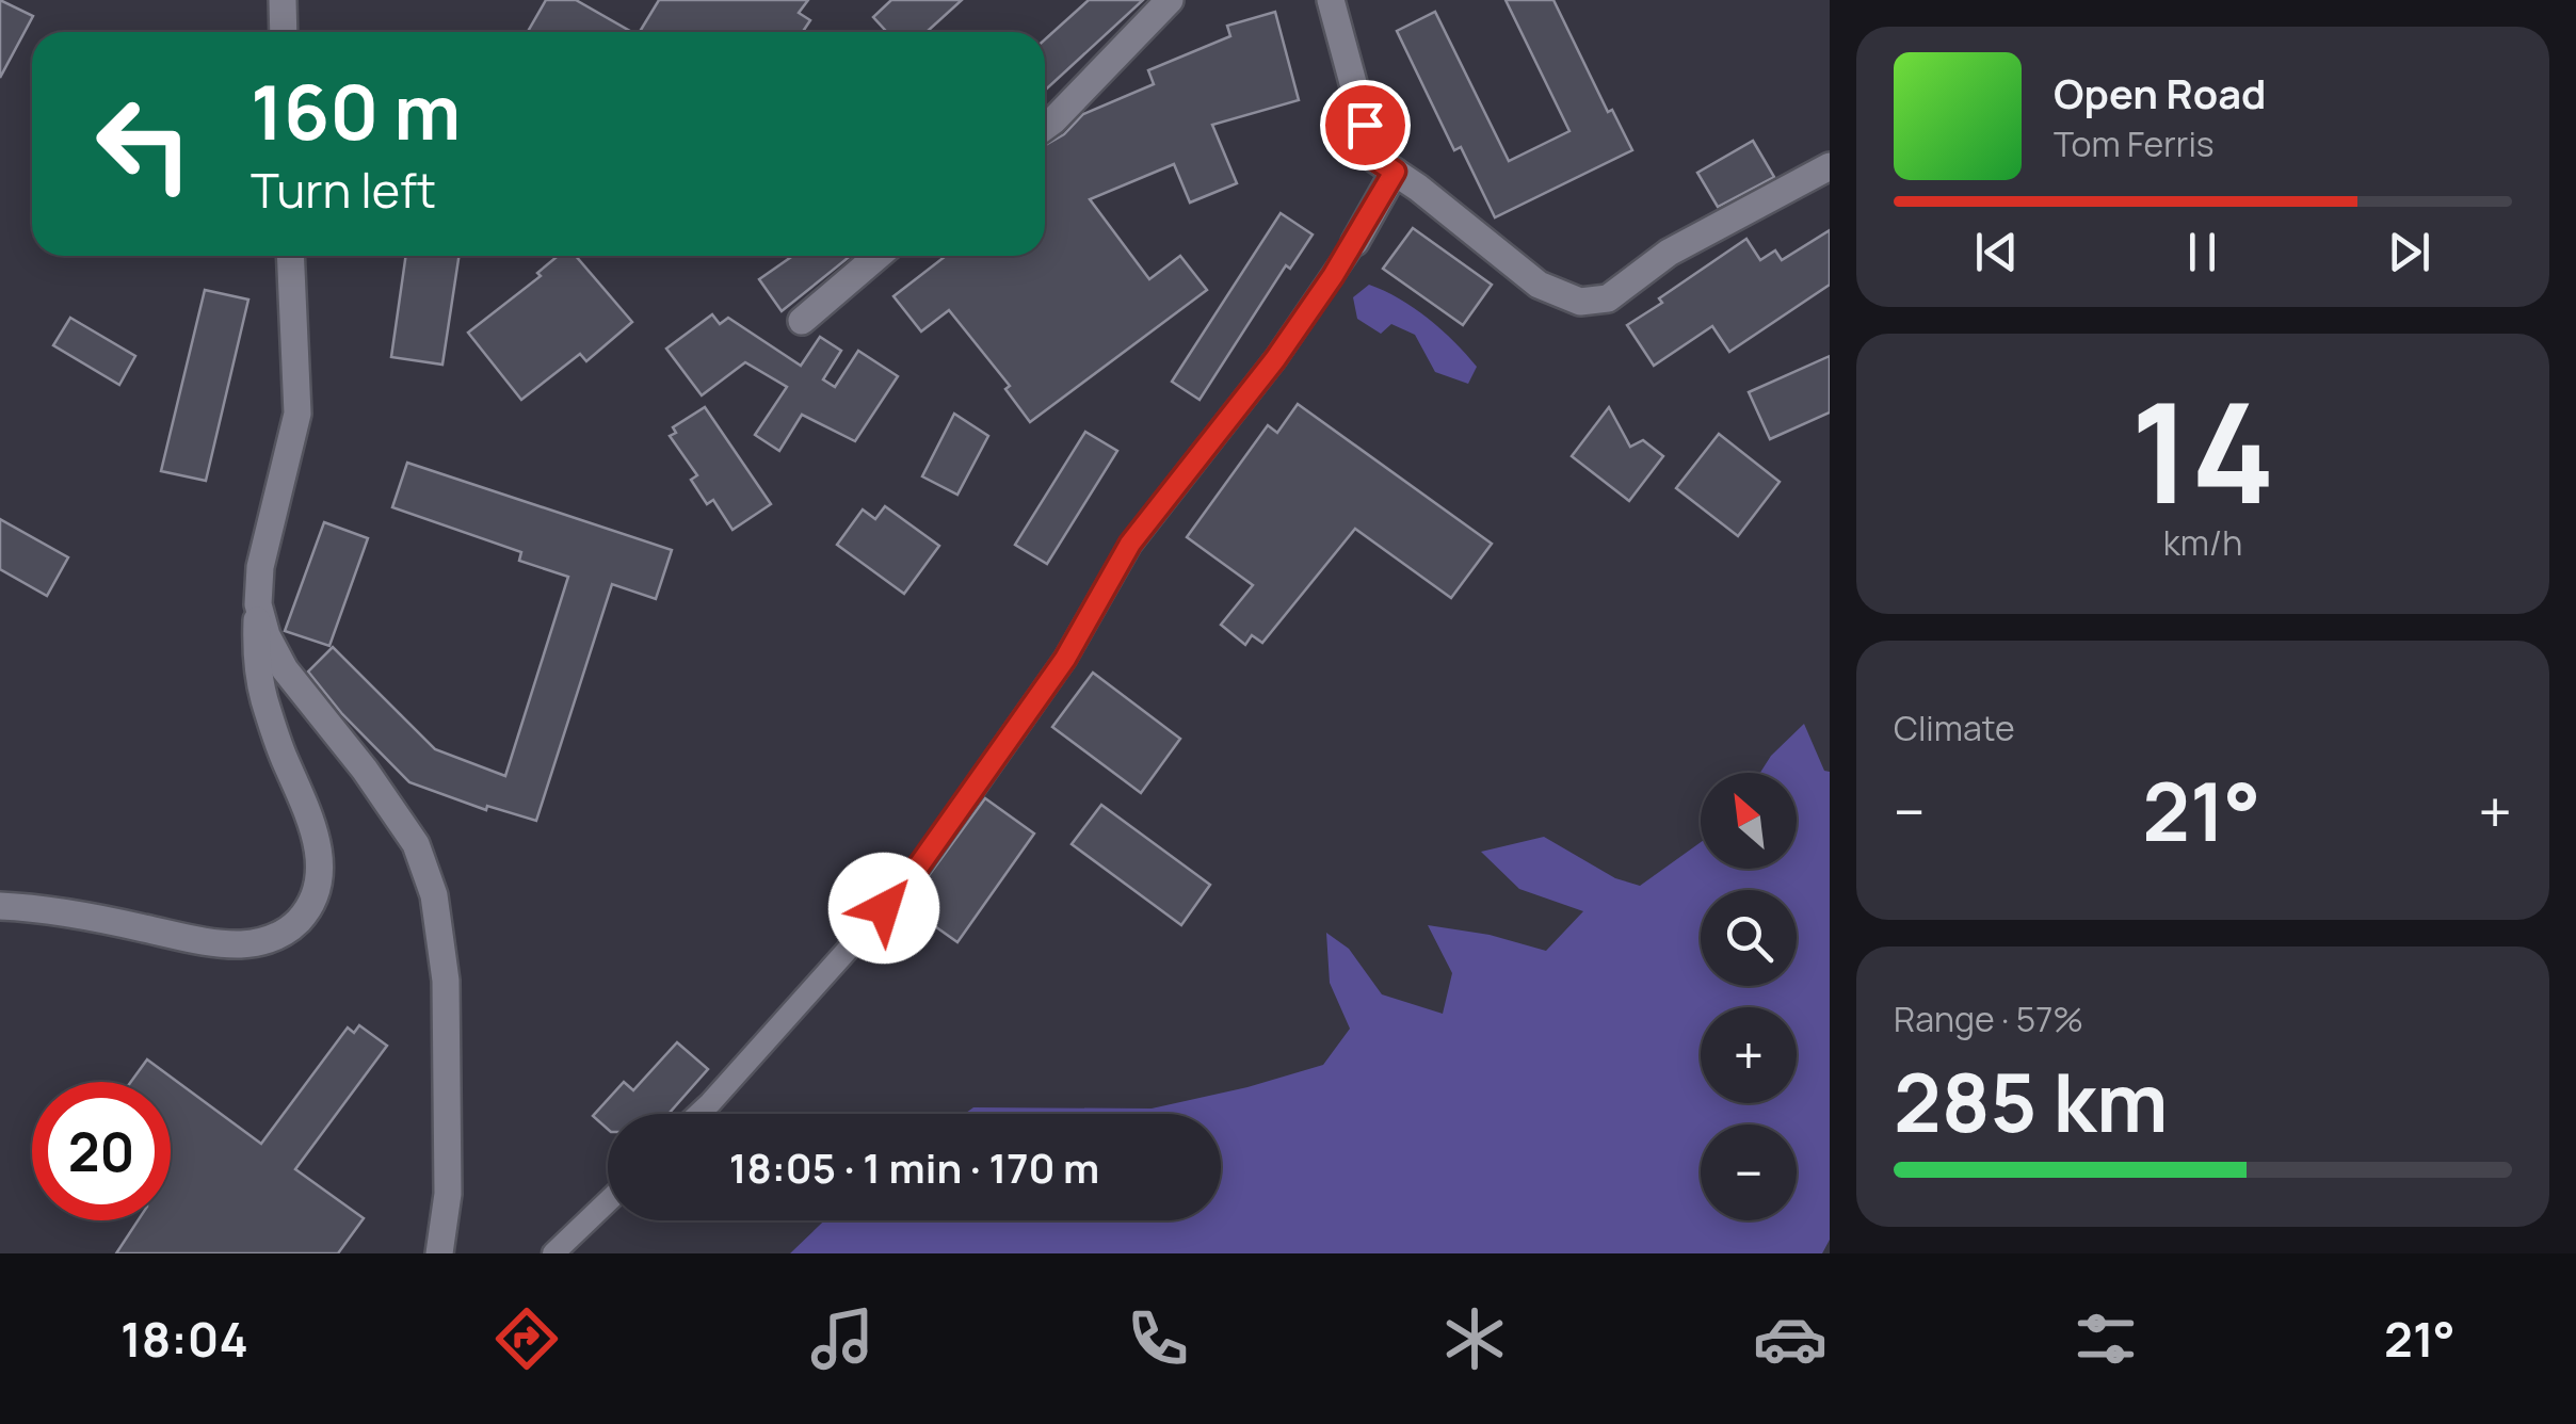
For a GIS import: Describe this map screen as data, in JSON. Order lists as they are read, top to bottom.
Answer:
{
  "north": "top left",
  "page": {
    "turn": ["160 m", "Turn left"],
    "song": ["Open Road", "Tom Ferris"],
    "tile": [
      ["14", "km/h"],
      "Climate",
      ["Range · 57%", "285 km"]
    ],
    "heat": ["−", "21°", "+"],
    "map_buttons": ["+", "−"],
    "limit": "20",
    "trip": "18:05 · 1 min · 170 m",
    "tabs": ["18:04", "21°"]
  }
}
